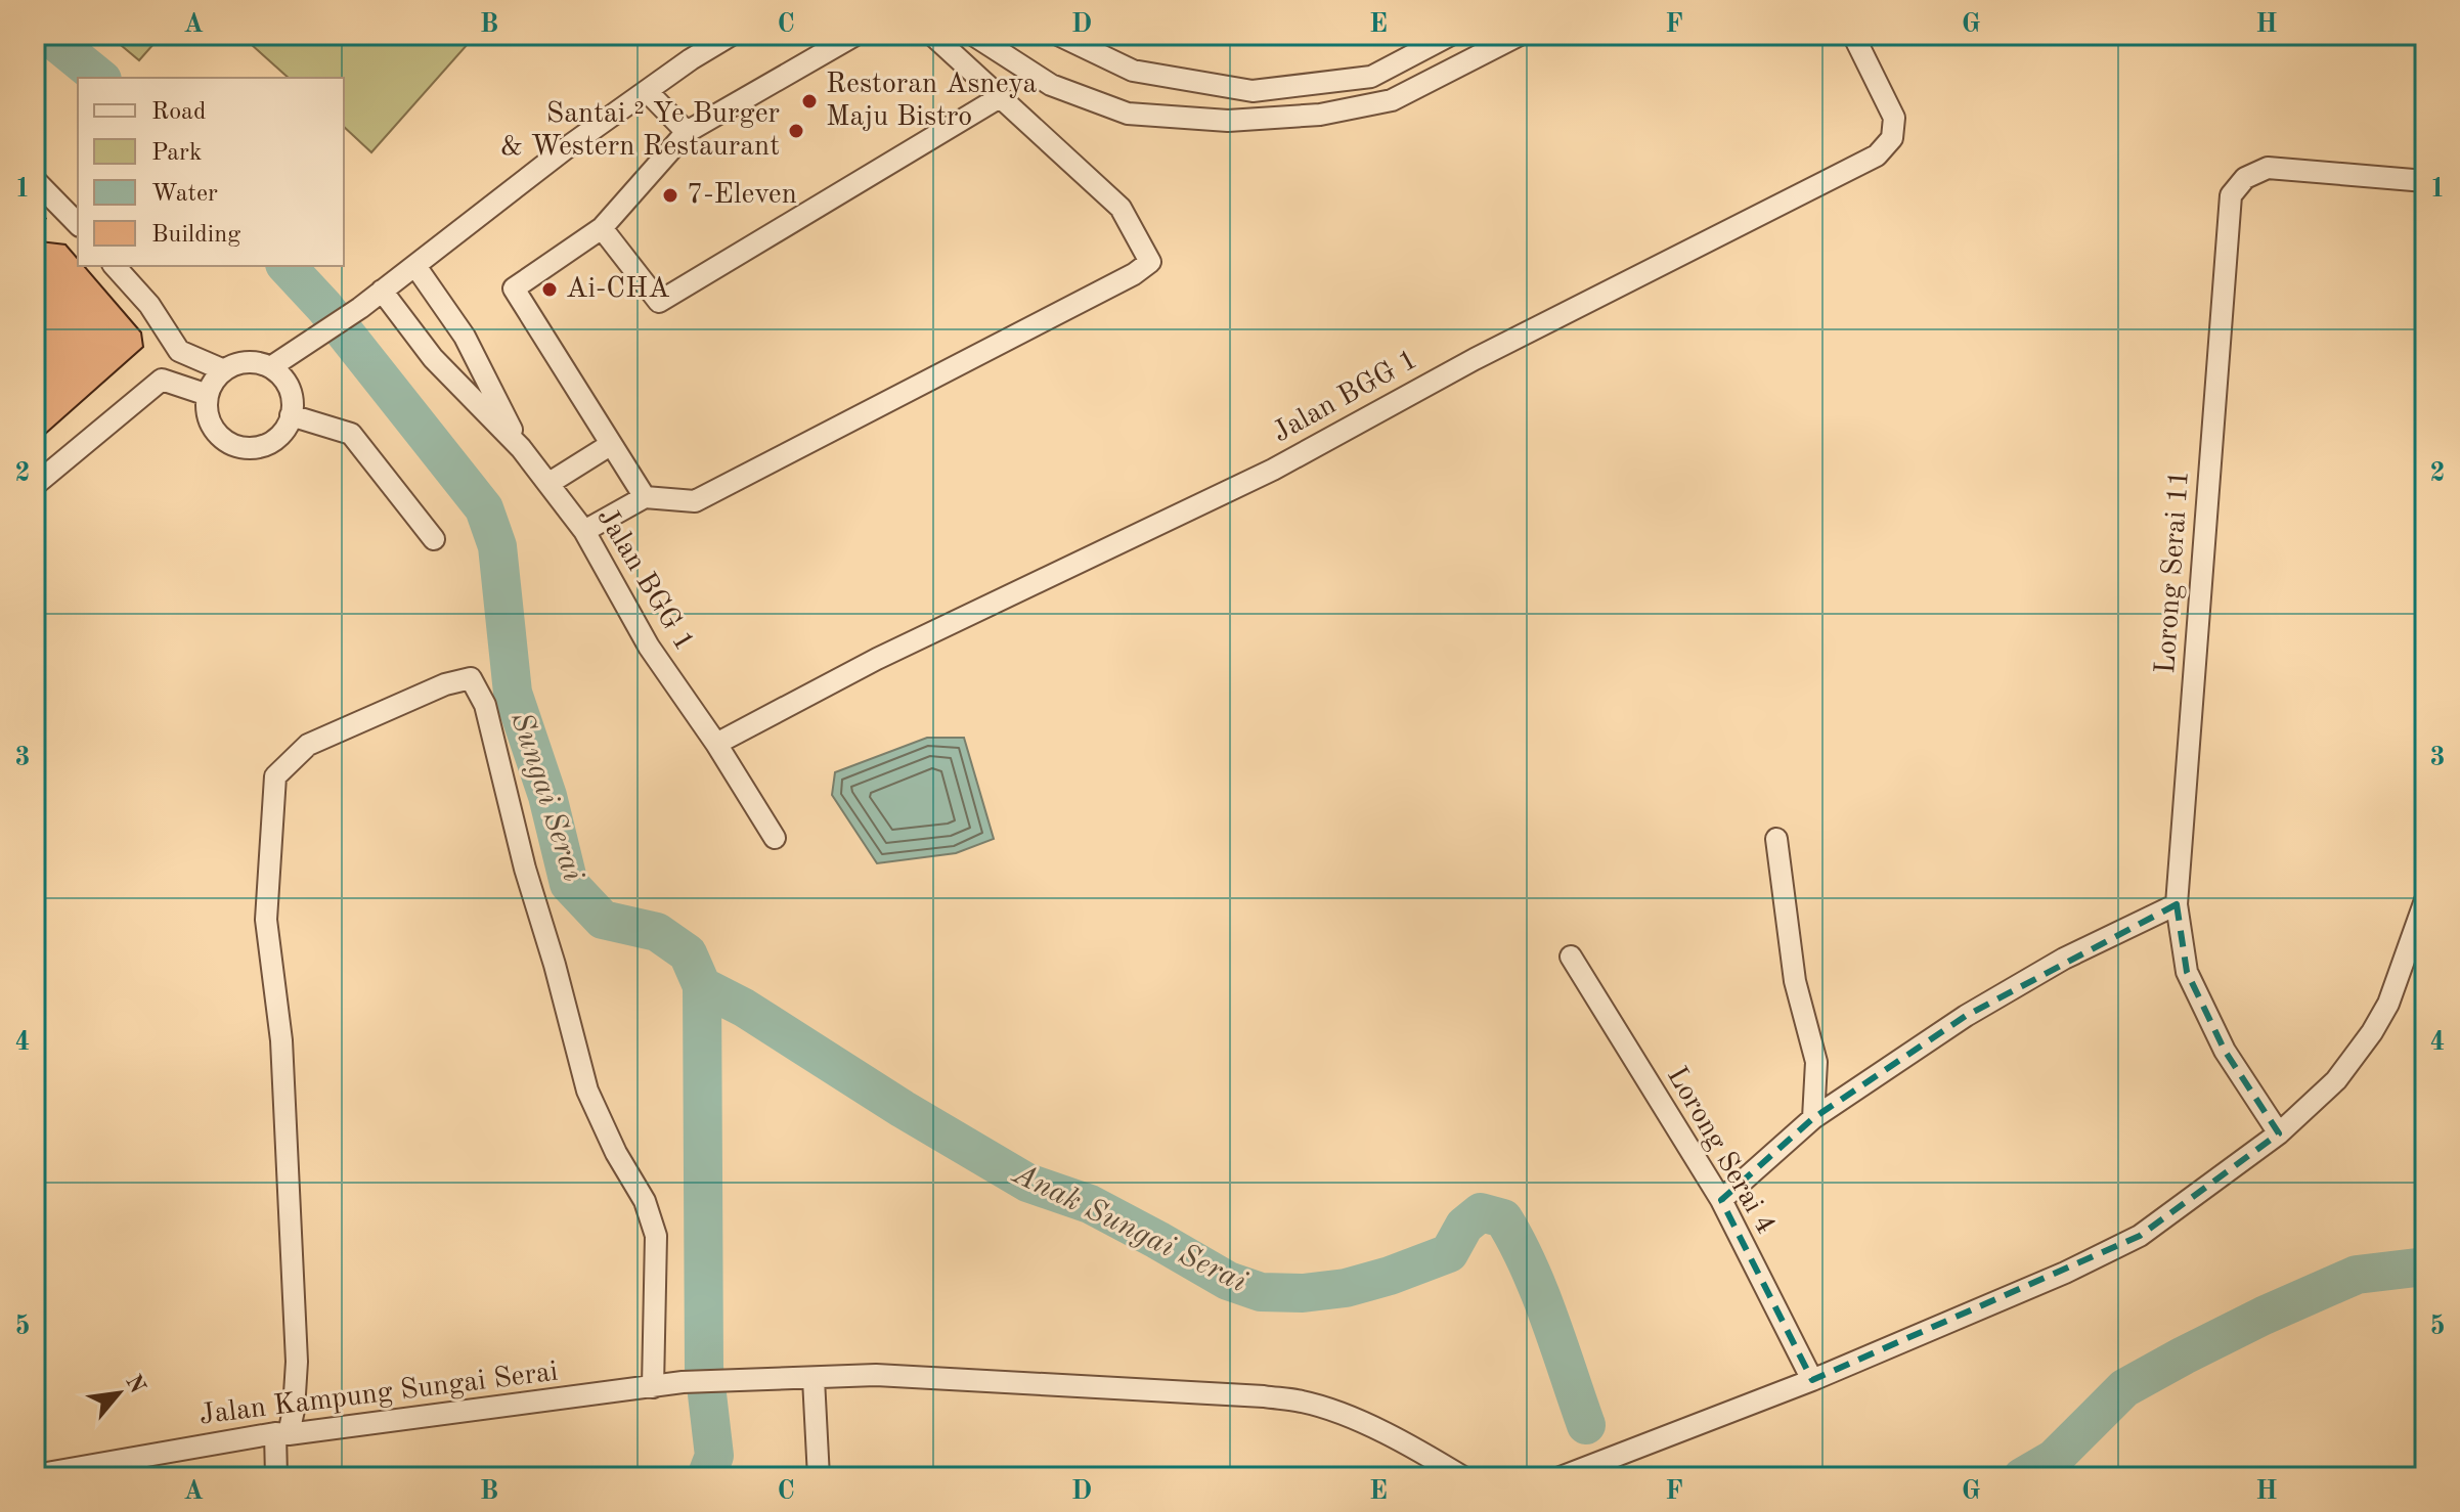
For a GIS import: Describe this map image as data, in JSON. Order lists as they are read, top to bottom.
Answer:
{
  "streets": {
    "street": [
      "Jalan BGG 1",
      "Lorong Serai 11",
      "Lorong Serai 4",
      "Jalan Kampung Sungai Serai"
    ]
  },
  "water": ["Sungai Serai", "Anak Sungai Serai"],
  "places": [
    "Restoran Asneya Maju Bistro",
    "Santai ² Ye Burger & Western Restaurant",
    "7-Eleven",
    "Ai-CHA"
  ],
  "legend": [
    "Road",
    "Park",
    "Water",
    "Building"
  ],
  "north": "top right",
  "grid": {
    "columns": [
      "A",
      "B",
      "C",
      "D",
      "E",
      "F",
      "G",
      "H"
    ],
    "rows": [
      "1",
      "2",
      "3",
      "4",
      "5"
    ]
  }
}
